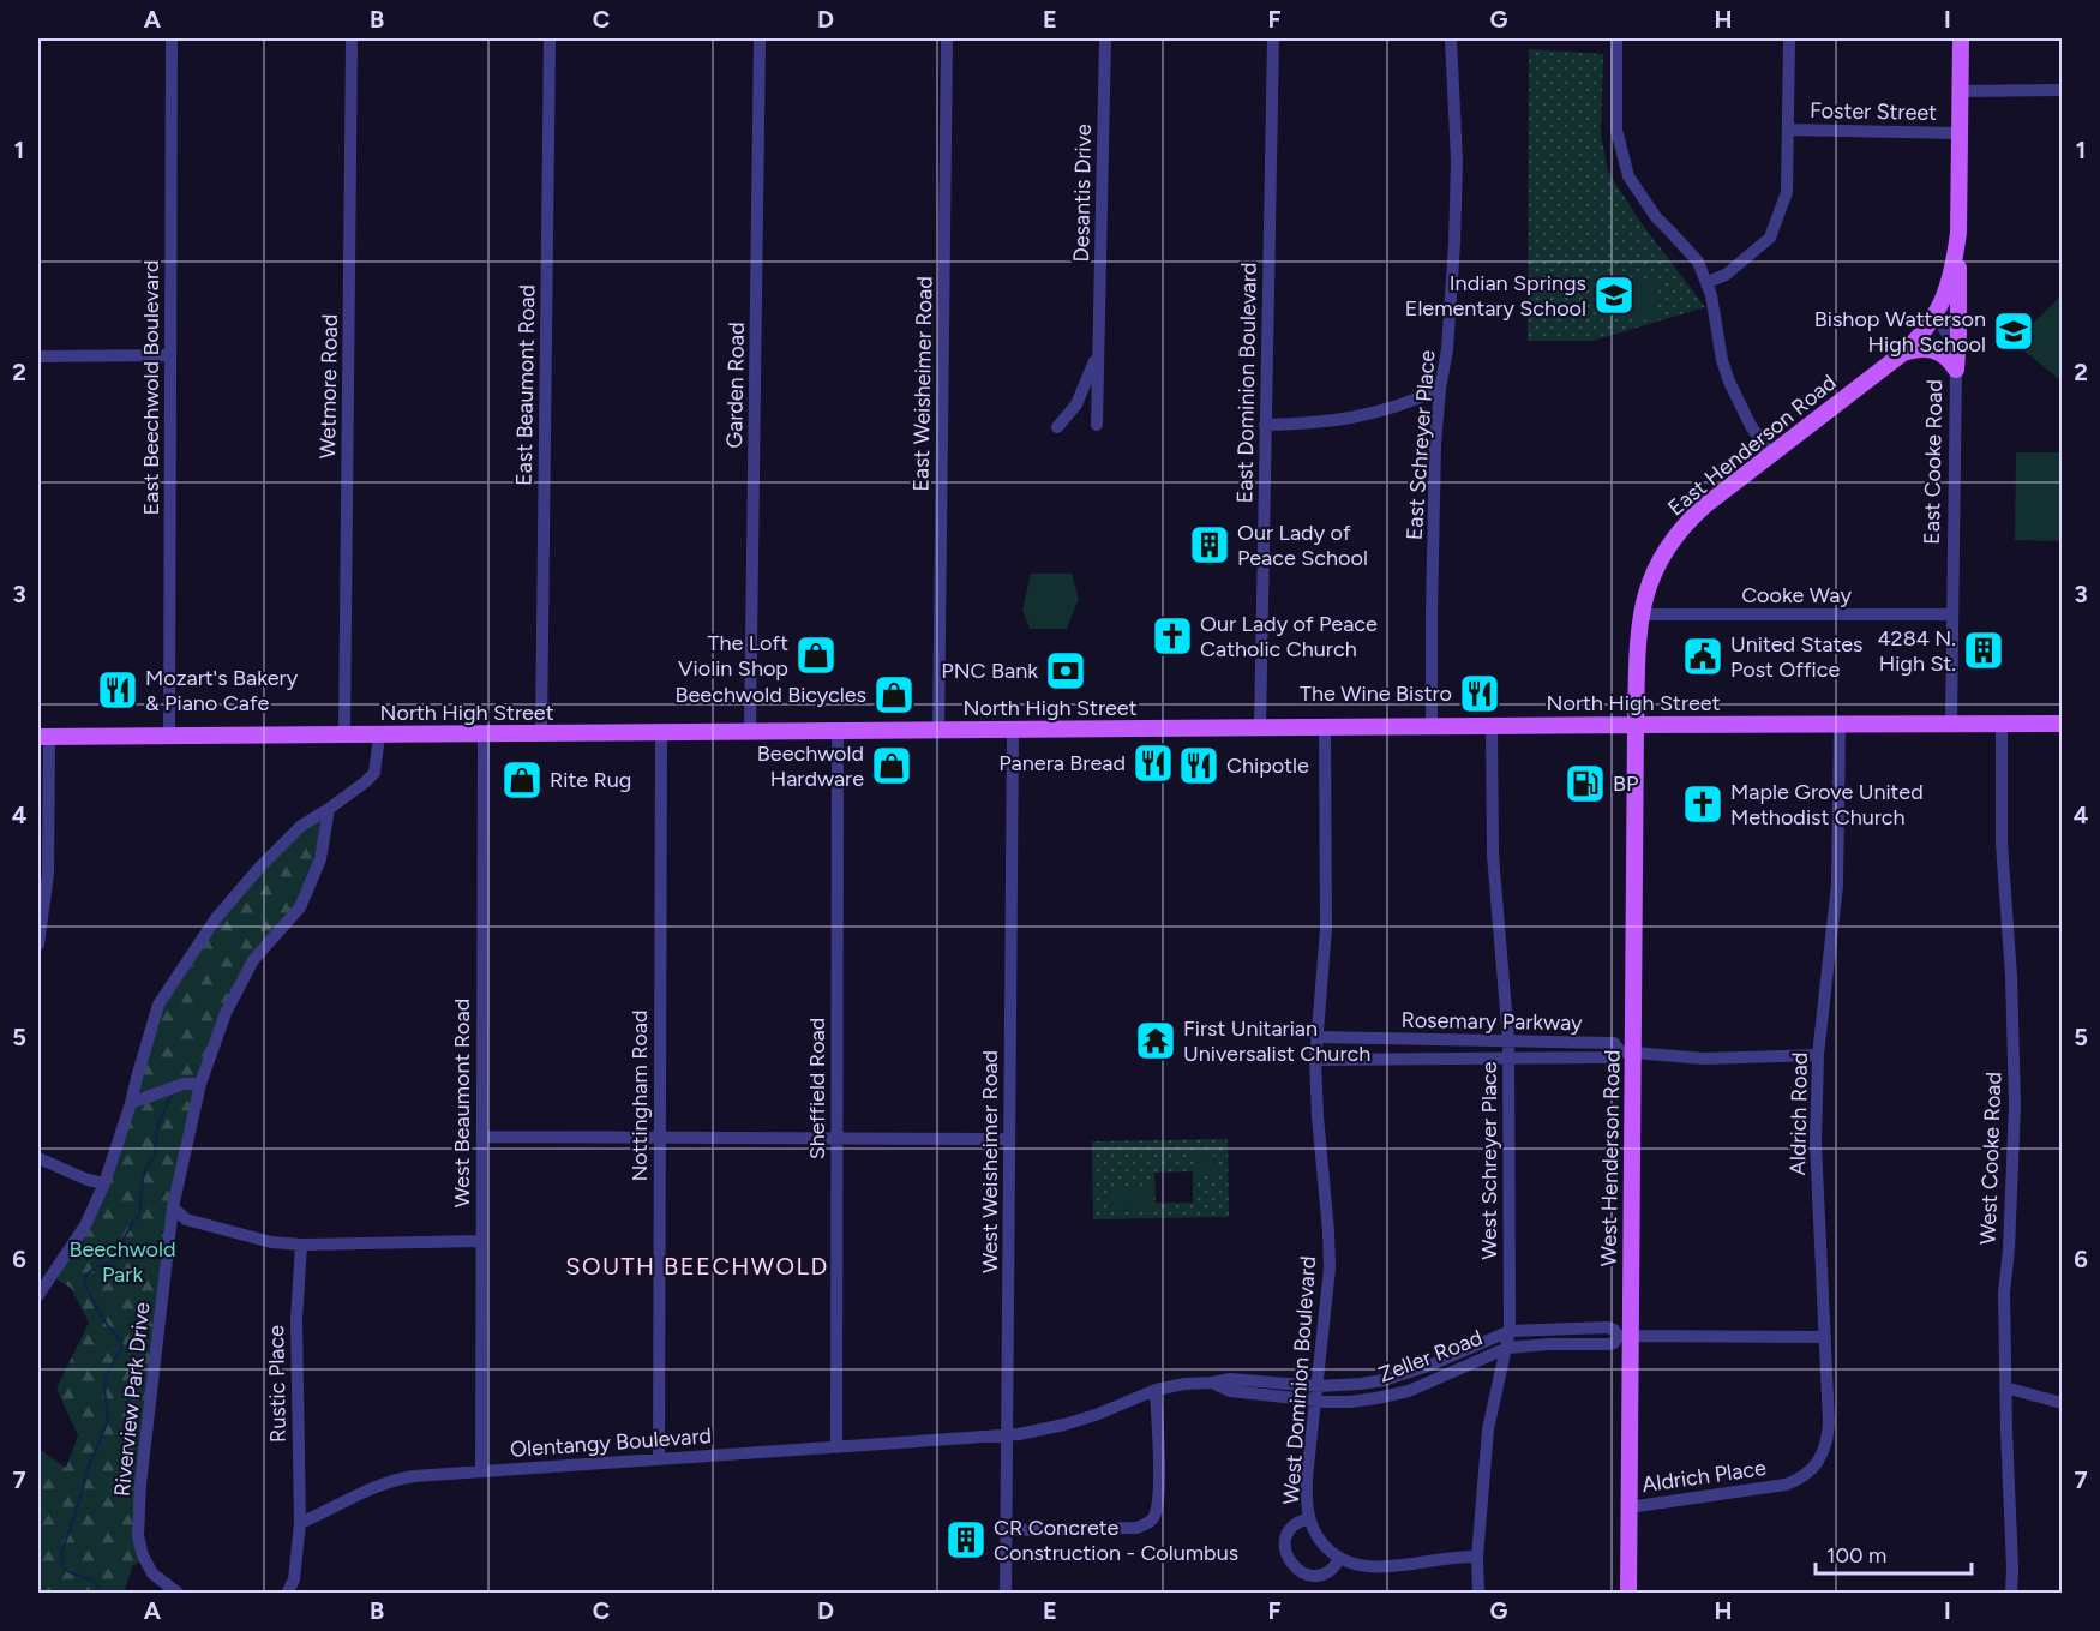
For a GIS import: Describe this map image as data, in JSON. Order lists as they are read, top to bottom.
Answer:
{
  "streets": {
    "main road": ["East Henderson Road", "North High Street", "West Henderson Road"],
    "street": [
      "Foster Street",
      "Desantis Drive",
      "East Dominion Boulevard",
      "East Weisheimer Road",
      "East Beaumont Road",
      "Garden Road",
      "Wetmore Road",
      "East Beechwold Boulevard",
      "East Schreyer Place",
      "East Cooke Road",
      "Cooke Way",
      "Rosemary Parkway",
      "Sheffield Road",
      "Nottingham Road",
      "West Beaumont Road",
      "Aldrich Road",
      "West Cooke Road",
      "West Schreyer Place",
      "West Weisheimer Road",
      "Zeller Road",
      "West Dominion Boulevard",
      "Rustic Place",
      "Riverview Park Drive",
      "Olentangy Boulevard",
      "Aldrich Place"
    ]
  },
  "crossings": [
    ["East Dominion Boulevard", "North High Street"],
    ["East Weisheimer Road", "North High Street"],
    ["East Beaumont Road", "North High Street"],
    ["Garden Road", "North High Street"],
    ["Wetmore Road", "North High Street"],
    ["East Beechwold Boulevard", "North High Street"],
    ["East Schreyer Place", "North High Street"],
    ["East Henderson Road", "East Cooke Road"],
    ["East Henderson Road", "Cooke Way"],
    ["East Henderson Road", "North High Street"],
    ["East Henderson Road", "West Henderson Road"],
    ["East Cooke Road", "Cooke Way"],
    ["East Cooke Road", "North High Street"],
    ["North High Street", "Sheffield Road"],
    ["North High Street", "Nottingham Road"],
    ["North High Street", "West Beaumont Road"],
    ["North High Street", "Aldrich Road"],
    ["North High Street", "West Henderson Road"],
    ["North High Street", "West Cooke Road"],
    ["North High Street", "West Schreyer Place"],
    ["North High Street", "West Weisheimer Road"],
    ["North High Street", "West Dominion Boulevard"],
    ["Rosemary Parkway", "Aldrich Road"],
    ["Rosemary Parkway", "West Henderson Road"],
    ["Rosemary Parkway", "West Schreyer Place"],
    ["Rosemary Parkway", "West Dominion Boulevard"],
    ["Sheffield Road", "Olentangy Boulevard"],
    ["Nottingham Road", "Olentangy Boulevard"],
    ["West Beaumont Road", "Olentangy Boulevard"],
    ["Aldrich Road", "Zeller Road"],
    ["Aldrich Road", "Aldrich Place"],
    ["West Henderson Road", "Zeller Road"],
    ["West Henderson Road", "Aldrich Place"],
    ["West Schreyer Place", "Zeller Road"],
    ["West Weisheimer Road", "Zeller Road"],
    ["West Weisheimer Road", "Olentangy Boulevard"],
    ["Zeller Road", "West Dominion Boulevard"],
    ["Zeller Road", "Olentangy Boulevard"],
    ["Rustic Place", "Olentangy Boulevard"]
  ],
  "districts": ["SOUTH BEECHWOLD"],
  "parks": ["Beechwold Park"],
  "places": {
    "school or university": ["Indian Springs Elementary School", "Bishop Watterson High School"],
    "building": ["Our Lady of Peace School", "4284 N. High St.", "CR Concrete Construction - Columbus"],
    "church": ["Our Lady of Peace Catholic Church", "Maple Grove United Methodist Church"],
    "shop": [
      "The Loft Violin Shop",
      "Beechwold Bicycles",
      "Beechwold Hardware",
      "Rite Rug"
    ],
    "public building": ["United States Post Office"],
    "bank": ["PNC Bank"],
    "restaurant": [
      "Mozart's Bakery & Piano Cafe",
      "The Wine Bistro",
      "Panera Bread",
      "Chipotle"
    ],
    "fuel station": ["BP"],
    "temple": ["First Unitarian Universalist Church"]
  },
  "scale_bar": "100 m",
  "grid": {
    "columns": [
      "A",
      "B",
      "C",
      "D",
      "E",
      "F",
      "G",
      "H",
      "I"
    ],
    "rows": [
      "1",
      "2",
      "3",
      "4",
      "5",
      "6",
      "7"
    ]
  }
}
